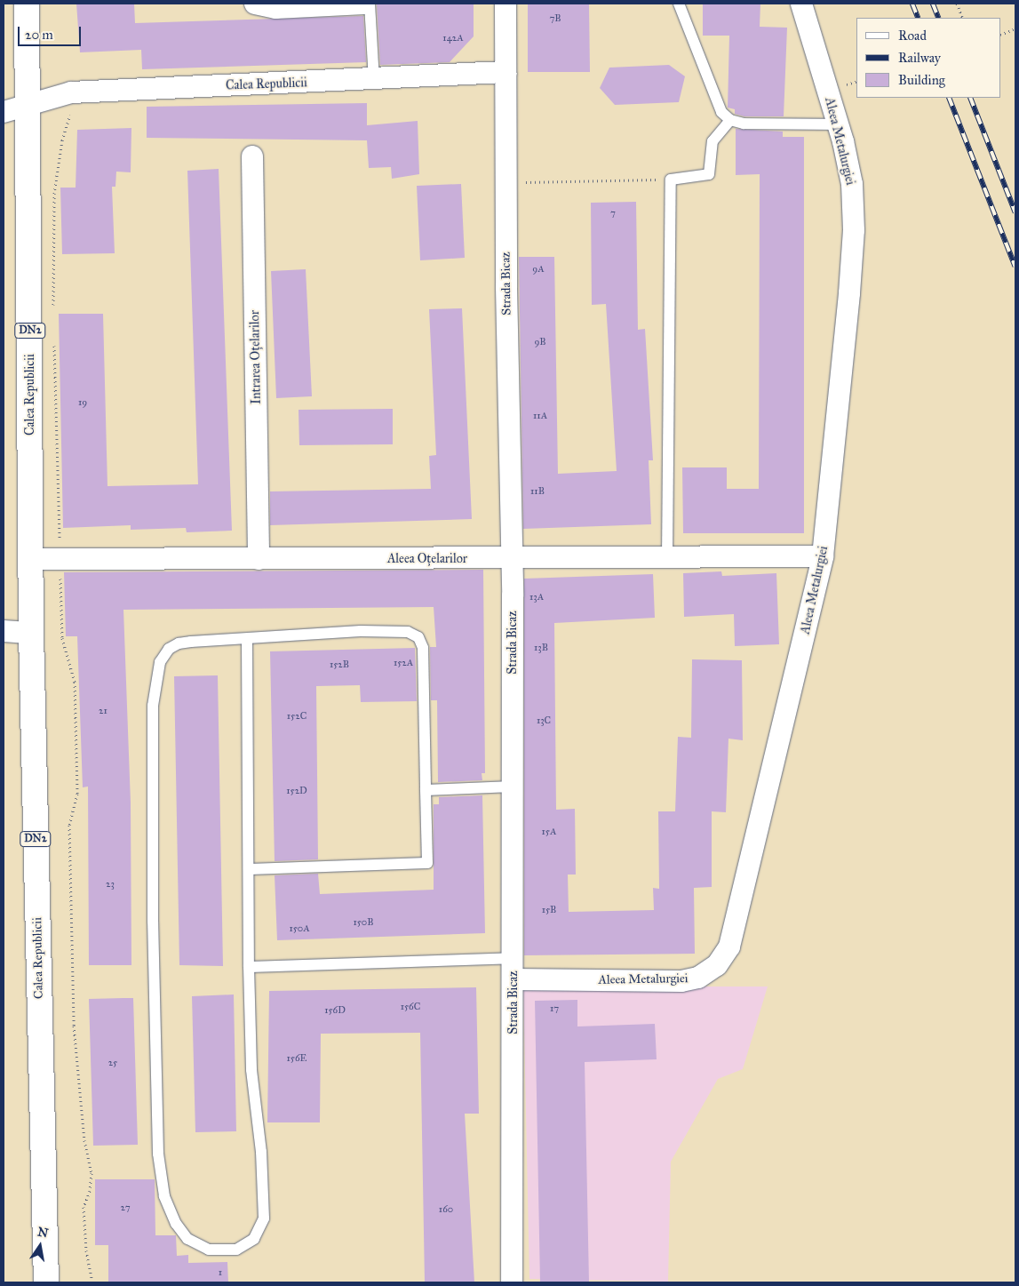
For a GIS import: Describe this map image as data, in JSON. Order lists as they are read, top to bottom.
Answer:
{
  "streets": {
    "main road": ["Calea Republicii", "DN2"],
    "street": [
      "Aleea Metalurgiei",
      "Strada Bicaz",
      "Intrarea Oțelarilor",
      "Aleea Oțelarilor"
    ]
  },
  "crossings": [
    ["Calea Republicii", "Strada Bicaz"],
    ["Calea Republicii", "Aleea Oțelarilor"],
    ["Aleea Metalurgiei", "Strada Bicaz"],
    ["Aleea Metalurgiei", "Aleea Oțelarilor"],
    ["Strada Bicaz", "Aleea Oțelarilor"],
    ["Intrarea Oțelarilor", "Aleea Oțelarilor"]
  ],
  "house_numbers": [
    "7B",
    "142A",
    "7",
    "9A",
    "9B",
    "19",
    "11A",
    "11B",
    "13A",
    "13B",
    "152A",
    "152B",
    "21",
    "152C",
    "13C",
    "152D",
    "15A",
    "23",
    "15B",
    "150B",
    "150A",
    "156C",
    "17",
    "156D",
    "156E",
    "25",
    "27",
    "160",
    "1"
  ],
  "legend": ["Road", "Railway", "Building"],
  "scale_bar": "20 m",
  "north": "top"
}
